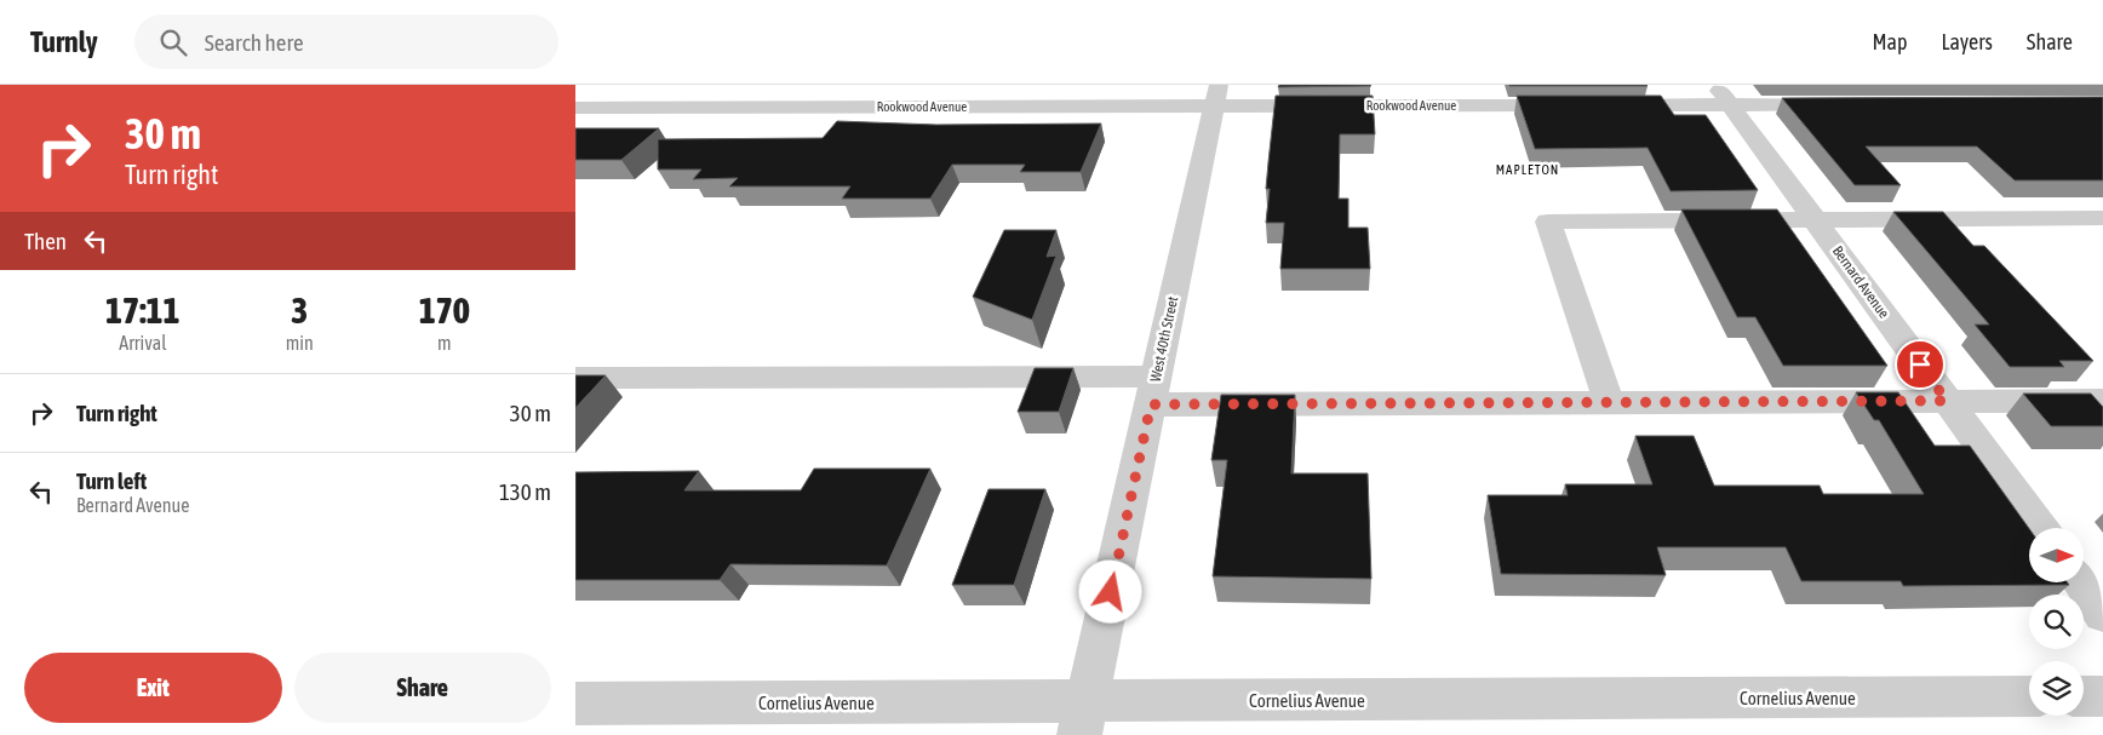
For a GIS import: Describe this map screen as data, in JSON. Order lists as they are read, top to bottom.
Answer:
{
  "streets": {
    "street": [
      "Rookwood Avenue",
      "Bernard Avenue",
      "West 40th Street",
      "Cornelius Avenue"
    ]
  },
  "crossings": [
    ["Rookwood Avenue", "West 40th Street"],
    ["West 40th Street", "Cornelius Avenue"]
  ],
  "districts": ["MAPLETON"],
  "north": "right",
  "page": {
    "header": "Turnly",
    "search": "Search here",
    "nav": ["Map", "Layers", "Share"],
    "turn": ["30 m", "Turn right"],
    "then": "Then",
    "eta": [
      "17:11",
      "Arrival",
      "3",
      "min",
      "170",
      "m"
    ],
    "list": [
      {
        "name": "Turn right",
        "value": "30 m"
      },
      {
        "name": "Turn left",
        "note": "Bernard Avenue",
        "value": "130 m"
      }
    ],
    "buttons": ["Exit", "Share"]
  }
}
